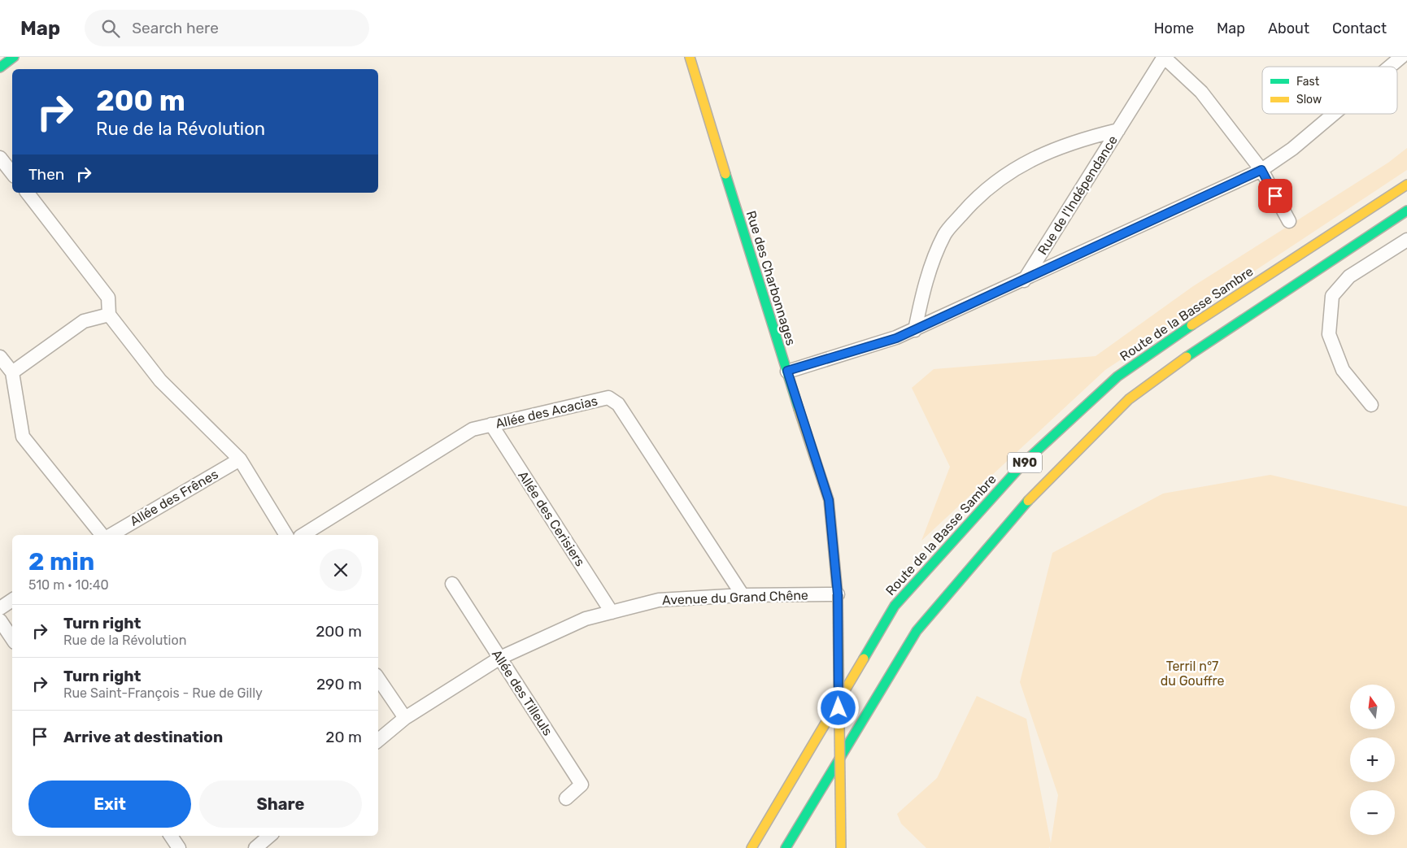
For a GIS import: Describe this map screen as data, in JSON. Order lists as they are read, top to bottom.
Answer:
{
  "streets": {
    "main road": ["Rue des Charbonnages", "Route de la Basse Sambre", "N90"],
    "street": [
      "Rue de l'Indépendance",
      "Allée des Acacias",
      "Allée des Frênes",
      "Allée des Cerisiers",
      "Avenue du Grand Chêne",
      "Allée des Tilleuls"
    ]
  },
  "crossings": [
    ["Rue des Charbonnages", "Avenue du Grand Chêne"],
    ["Allée des Acacias", "Allée des Cerisiers"],
    ["Allée des Acacias", "Avenue du Grand Chêne"],
    ["Allée des Cerisiers", "Avenue du Grand Chêne"],
    ["Avenue du Grand Chêne", "Allée des Tilleuls"]
  ],
  "parks": ["Terril n°7 du Gouffre"],
  "legend": ["Fast", "Slow"],
  "north": "top",
  "page": {
    "header": "Map",
    "search": "Search here",
    "nav": [
      "Home",
      "Map",
      "About",
      "Contact"
    ],
    "turn": ["200 m", "Rue de la Révolution"],
    "then": "Then",
    "heading": ["2 min", "510 m · 10:40"],
    "list": [
      {
        "name": "Turn right",
        "note": "Rue de la Révolution",
        "value": "200 m"
      },
      {
        "name": "Turn right",
        "note": "Rue Saint-François - Rue de Gilly",
        "value": "290 m"
      },
      {
        "name": "Arrive at destination",
        "value": "20 m"
      }
    ],
    "map_buttons": ["+", "−"],
    "buttons": ["Exit", "Share"]
  }
}
